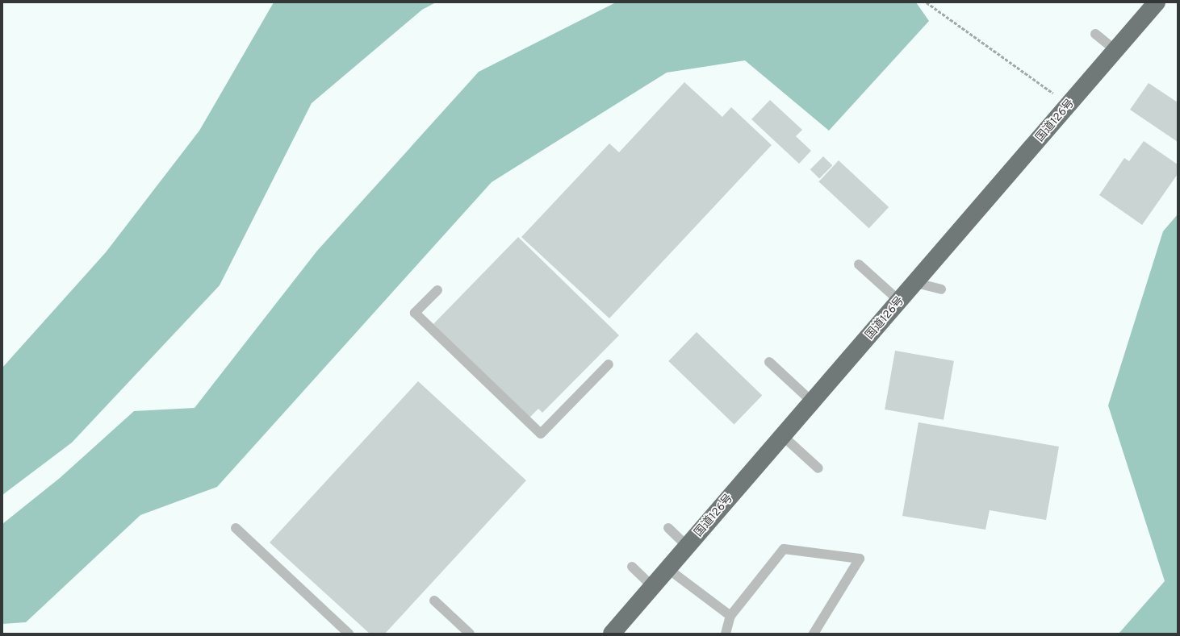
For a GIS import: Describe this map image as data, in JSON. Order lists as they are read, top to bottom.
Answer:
{
  "streets": {
    "highway": ["国道126号"]
  }
}
